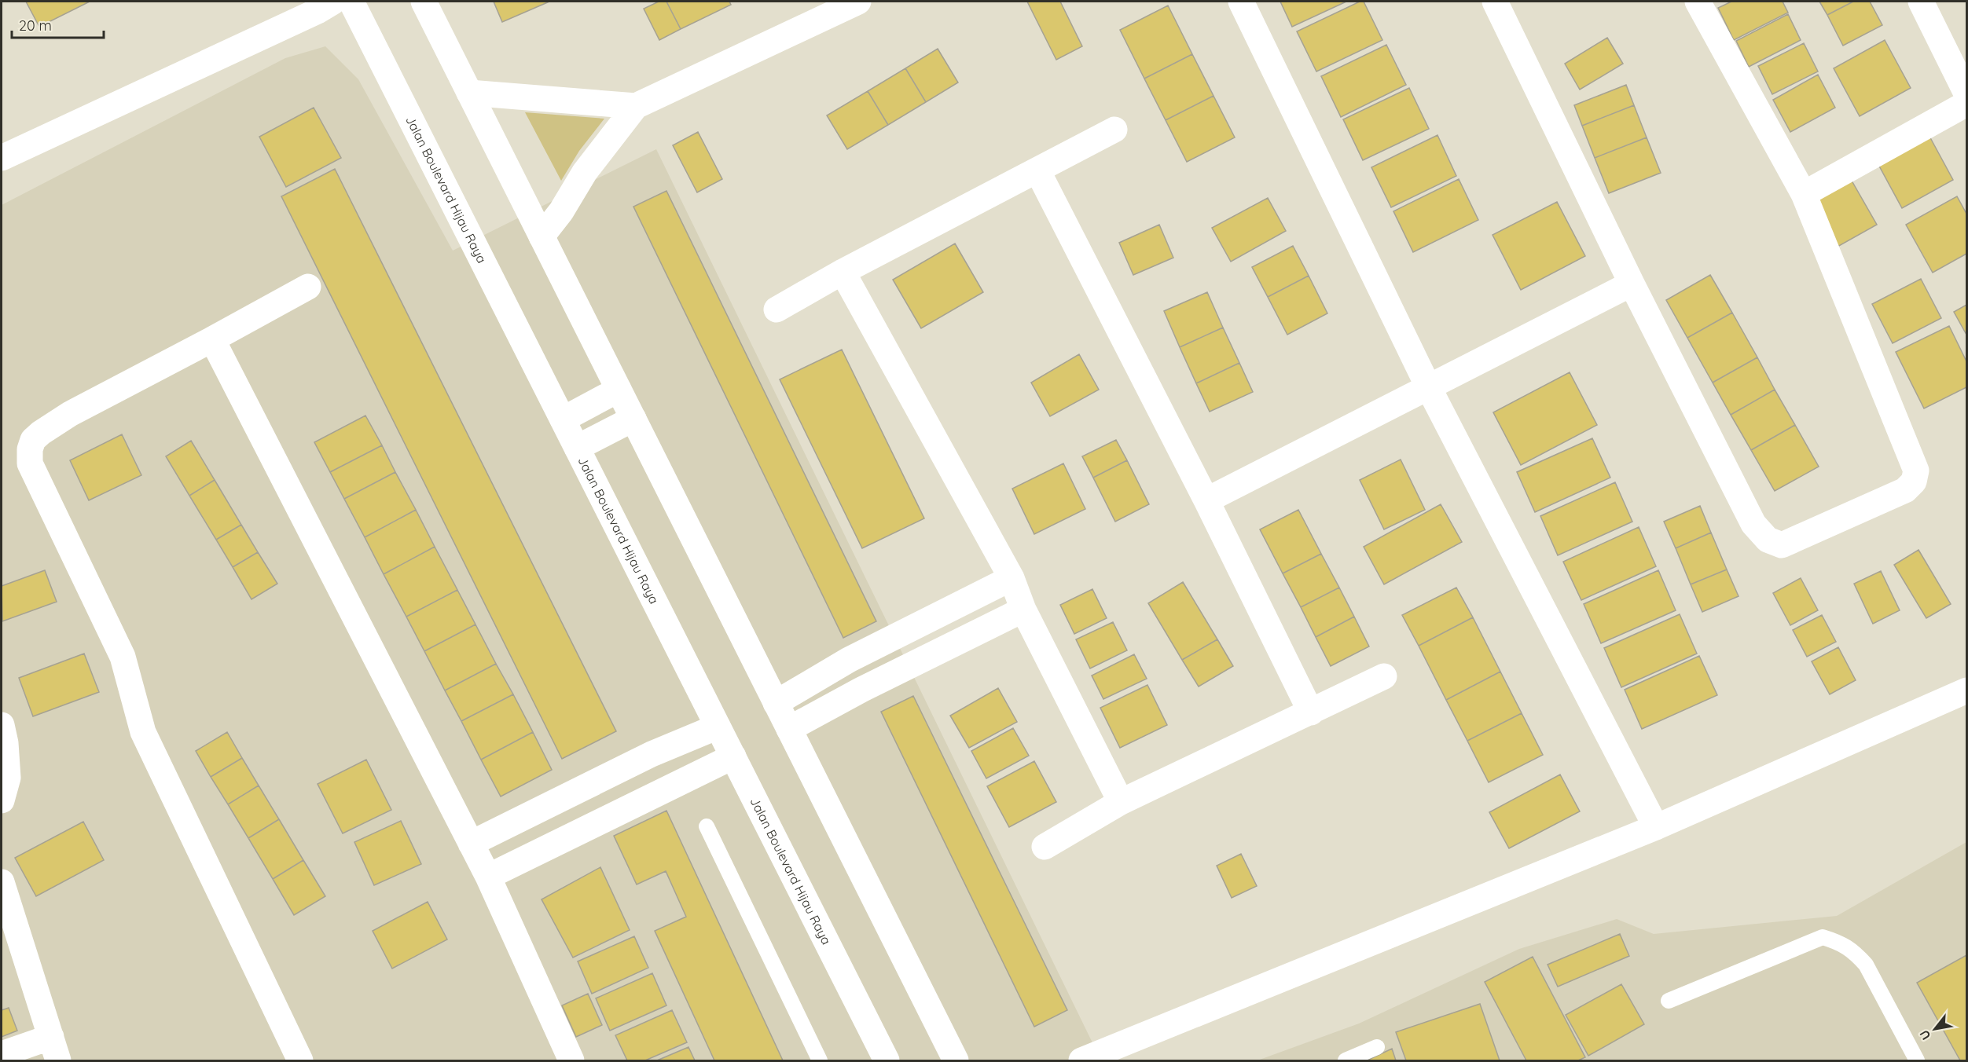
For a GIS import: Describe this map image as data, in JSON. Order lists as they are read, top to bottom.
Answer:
{
  "streets": {
    "street": ["Jalan Boulevard Hijau Raya"]
  },
  "scale_bar": "20 m",
  "north": "bottom left"
}
